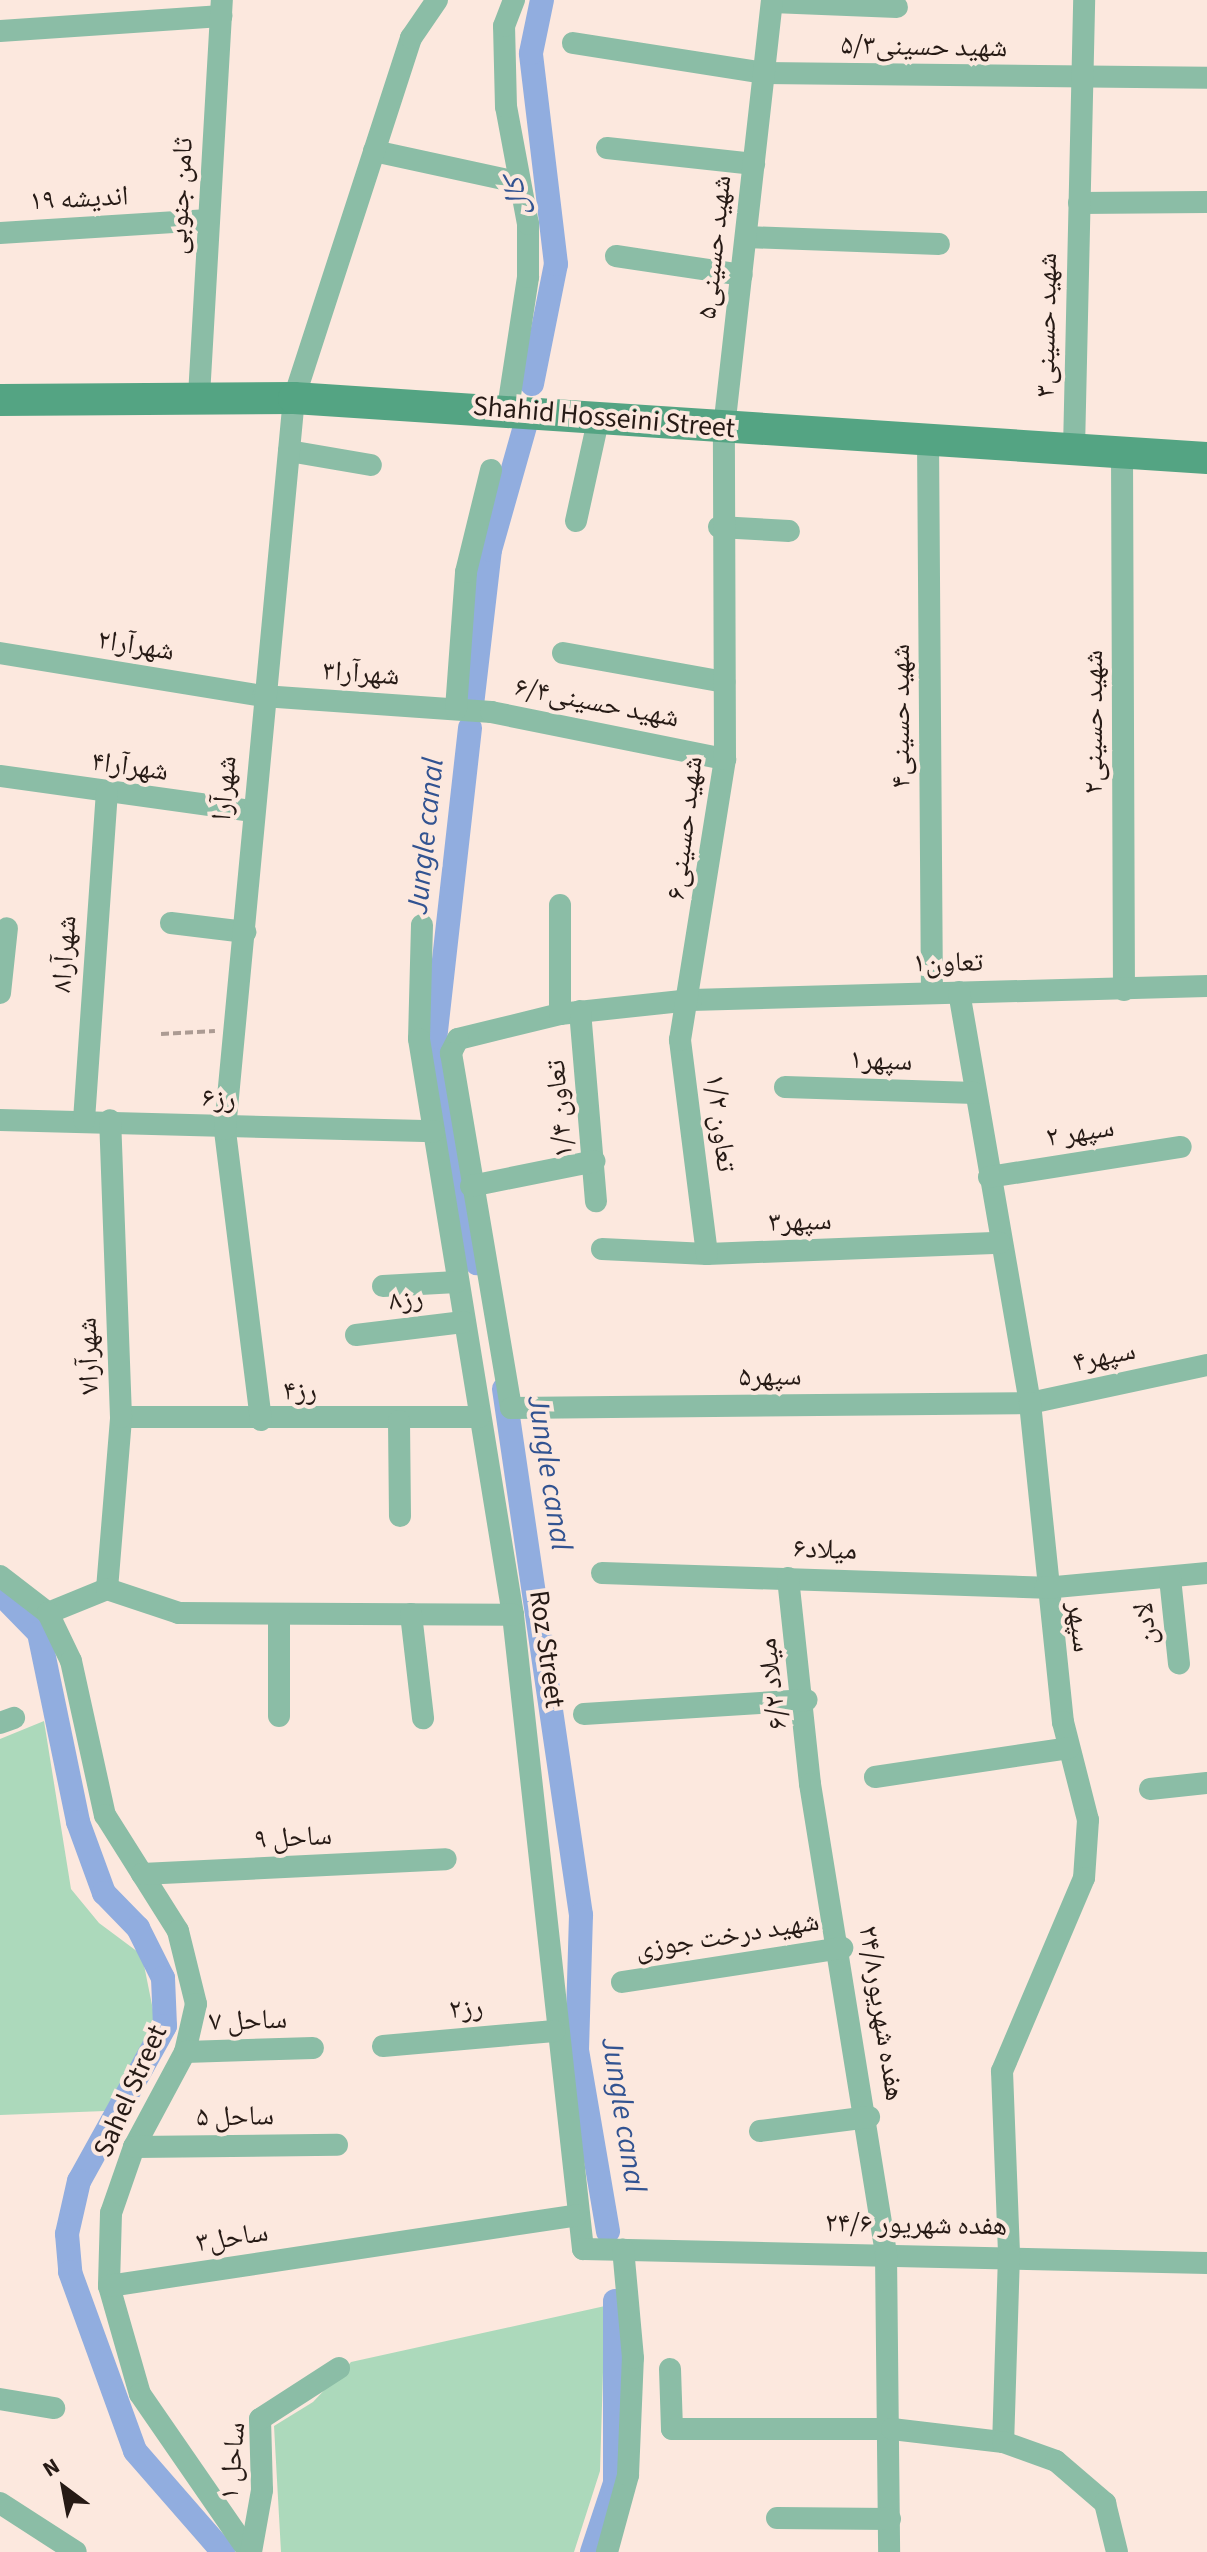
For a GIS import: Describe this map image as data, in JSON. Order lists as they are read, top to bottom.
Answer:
{
  "streets": {
    "main road": ["Shahid Hosseini Street"],
    "street": [
      "شهید حسینی۵/۳",
      "ثامن جنوبی",
      "اندیشه ۱۹",
      "شهید حسینی۵",
      "شهید حسینی۳",
      "شهرآرا۲",
      "شهرآرا۳",
      "شهید حسینی۶/۴",
      "شهید حسینی۴",
      "شهید حسینی۲",
      "شهرآرا۴",
      "شهرآرا",
      "شهید حسینی۶",
      "شهرآرا۸",
      "تعاون۱",
      "سپهر۱",
      "رز۶",
      "تعاون ۱/۴",
      "تعاون ۱/۲",
      "سپهر ۲",
      "سپهر۳",
      "رز۸",
      "شهرآرا۷",
      "سپهر۴",
      "سپهر۵",
      "رز۴",
      "میلاد۶",
      "لادن",
      "سپهر",
      "Roz Street",
      "میلاد ۶/۲",
      "ساحل ۹",
      "شهید درخت جوزی",
      "رز۲",
      "هفده شهریور۲۴/۸",
      "ساحل ۷",
      "Sahel Street",
      "ساحل ۵",
      "هفده شهریور ۲۴/۶",
      "ساحل۳",
      "ساحل ۱"
    ]
  },
  "crossings": [
    ["شهید حسینی۵/۳", "شهید حسینی۵"],
    ["شهید حسینی۵/۳", "شهید حسینی۳"],
    ["ثامن جنوبی", "اندیشه ۱۹"],
    ["ثامن جنوبی", "Shahid Hosseini Street"],
    ["شهید حسینی۵", "Shahid Hosseini Street"],
    ["شهید حسینی۵", "شهید حسینی۶"],
    ["شهید حسینی۳", "Shahid Hosseini Street"],
    ["Shahid Hosseini Street", "شهید حسینی۴"],
    ["Shahid Hosseini Street", "شهید حسینی۲"],
    ["Shahid Hosseini Street", "شهرآرا"],
    ["Shahid Hosseini Street", "شهید حسینی۶"],
    ["شهرآرا۲", "شهرآرا۳"],
    ["شهرآرا۲", "شهرآرا"],
    ["شهرآرا۳", "شهید حسینی۶/۴"],
    ["شهرآرا۳", "شهرآرا"],
    ["شهید حسینی۶/۴", "شهید حسینی۶"],
    ["شهید حسینی۴", "تعاون۱"],
    ["شهید حسینی۲", "تعاون۱"],
    ["شهرآرا۴", "شهرآرا"],
    ["شهرآرا۴", "شهرآرا۸"],
    ["شهرآرا", "رز۶"],
    ["شهرآرا", "رز۴"],
    ["شهید حسینی۶", "تعاون۱"],
    ["شهید حسینی۶", "تعاون ۱/۲"],
    ["شهرآرا۸", "رز۶"],
    ["تعاون۱", "تعاون ۱/۲"],
    ["تعاون۱", "سپهر"],
    ["سپهر۱", "سپهر"],
    ["رز۶", "شهرآرا۷"],
    ["رز۶", "Roz Street"],
    ["تعاون ۱/۲", "سپهر۳"],
    ["سپهر ۲", "سپهر"],
    ["سپهر۳", "سپهر"],
    ["رز۸", "Roz Street"],
    ["شهرآرا۷", "رز۴"],
    ["سپهر۴", "سپهر۵"],
    ["سپهر۴", "سپهر"],
    ["سپهر۵", "سپهر"],
    ["رز۴", "Roz Street"],
    ["میلاد۶", "لادن"],
    ["میلاد۶", "سپهر"],
    ["میلاد۶", "میلاد ۶/۲"],
    ["سپهر", "هفده شهریور ۲۴/۶"],
    ["Roz Street", "رز۲"],
    ["Roz Street", "هفده شهریور ۲۴/۶"],
    ["Roz Street", "ساحل۳"],
    ["میلاد ۶/۲", "هفده شهریور۲۴/۸"],
    ["ساحل ۹", "Sahel Street"],
    ["شهید درخت جوزی", "هفده شهریور۲۴/۸"],
    ["هفده شهریور۲۴/۸", "هفده شهریور ۲۴/۶"],
    ["ساحل ۷", "Sahel Street"],
    ["Sahel Street", "ساحل ۵"],
    ["Sahel Street", "ساحل۳"],
    ["Sahel Street", "ساحل ۱"]
  ],
  "water": ["کال", "Jungle canal"],
  "north": "top left"
}
